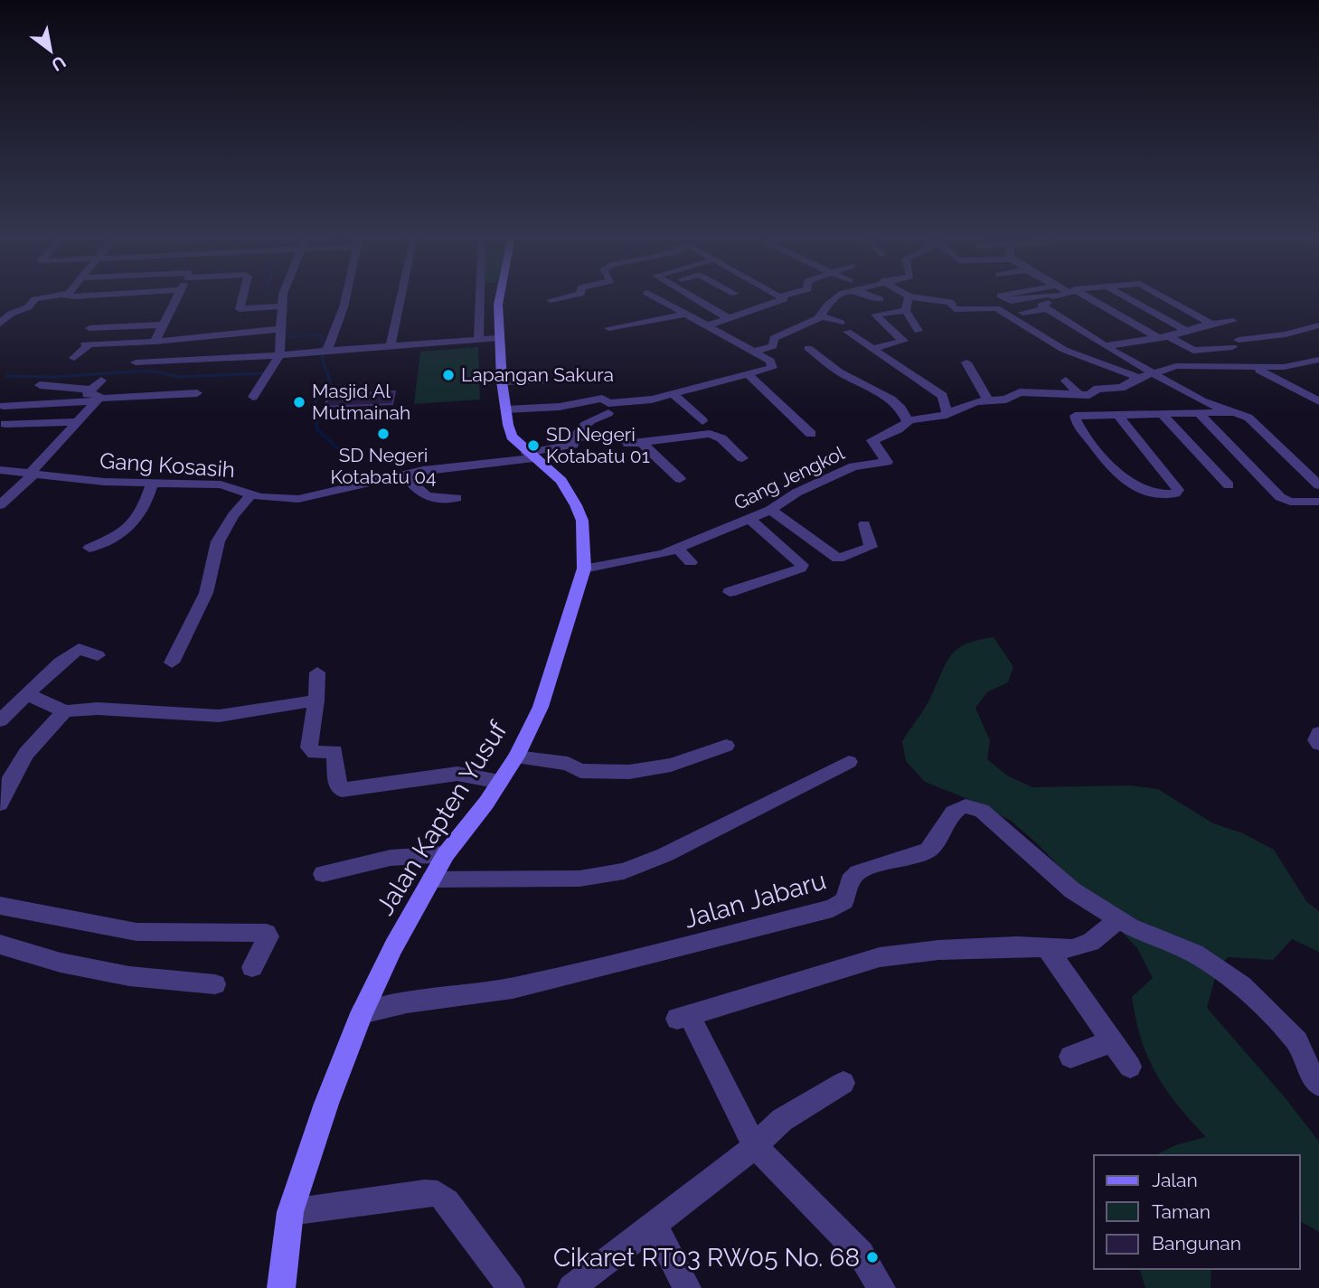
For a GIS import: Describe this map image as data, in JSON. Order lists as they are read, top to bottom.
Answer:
{
  "streets": {
    "main road": ["Jalan Kapten Yusuf"],
    "street": ["Gang Kosasih", "Gang Jengkol", "Jalan Jabaru"]
  },
  "crossings": [
    ["Gang Kosasih", "Jalan Kapten Yusuf"],
    ["Gang Jengkol", "Jalan Kapten Yusuf"],
    ["Jalan Kapten Yusuf", "Jalan Jabaru"]
  ],
  "places": [
    "Lapangan Sakura",
    "Masjid Al Mutmainah",
    "SD Negeri Kotabatu 04",
    "SD Negeri Kotabatu 01",
    "Cikaret RT03 RW05 No. 68"
  ],
  "legend": ["Jalan", "Taman", "Bangunan"],
  "north": "bottom right"
}
